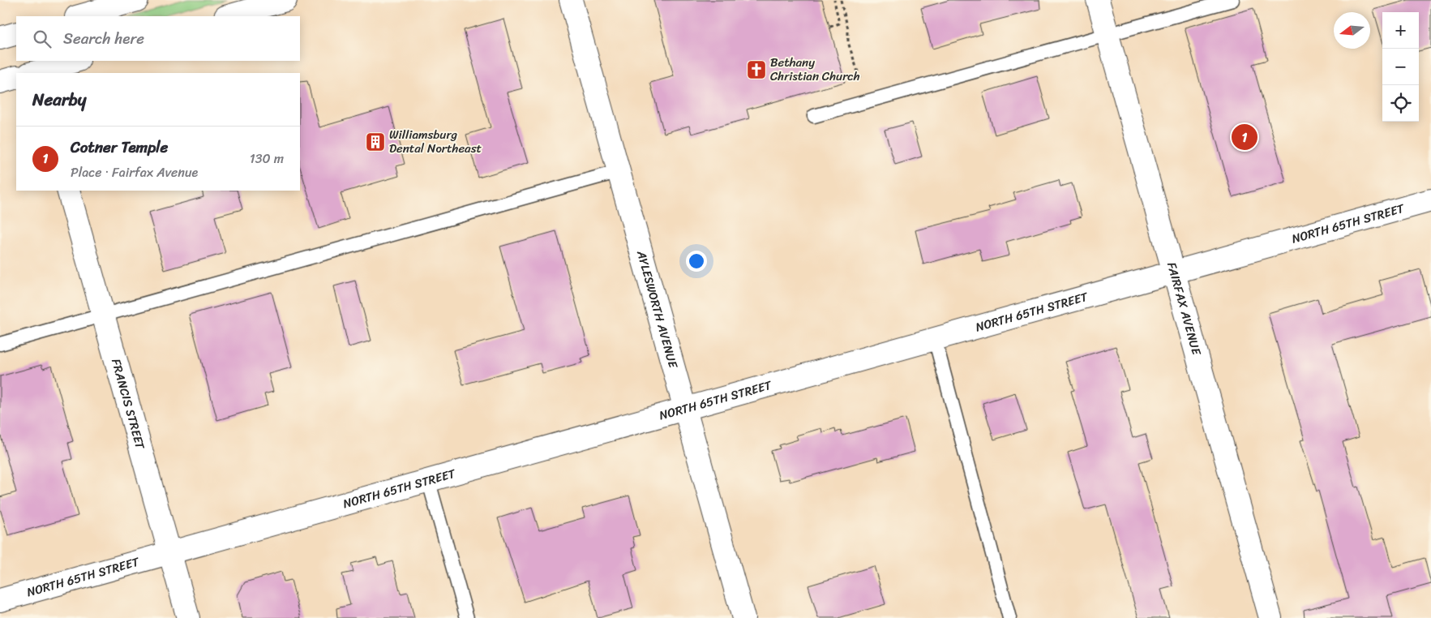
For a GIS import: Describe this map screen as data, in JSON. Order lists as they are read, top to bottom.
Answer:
{
  "streets": {
    "street": [
      "NORTH 65TH STREET",
      "AYLESWORTH AVENUE",
      "FAIRFAX AVENUE",
      "FRANCIS STREET"
    ]
  },
  "crossings": [
    ["NORTH 65TH STREET", "AYLESWORTH AVENUE"],
    ["NORTH 65TH STREET", "FAIRFAX AVENUE"],
    ["NORTH 65TH STREET", "FRANCIS STREET"]
  ],
  "places": {
    "church": ["Bethany Christian Church"],
    "building": ["Williamsburg Dental Northeast"]
  },
  "north": "left",
  "page": {
    "map_buttons": ["+", "−"],
    "search": "Search here",
    "heading": "Nearby",
    "pins": "1",
    "list": [
      {
        "mark": "1",
        "name": "Cotner Temple",
        "note": "Place · Fairfax Avenue",
        "value": "130 m"
      }
    ]
  }
}
